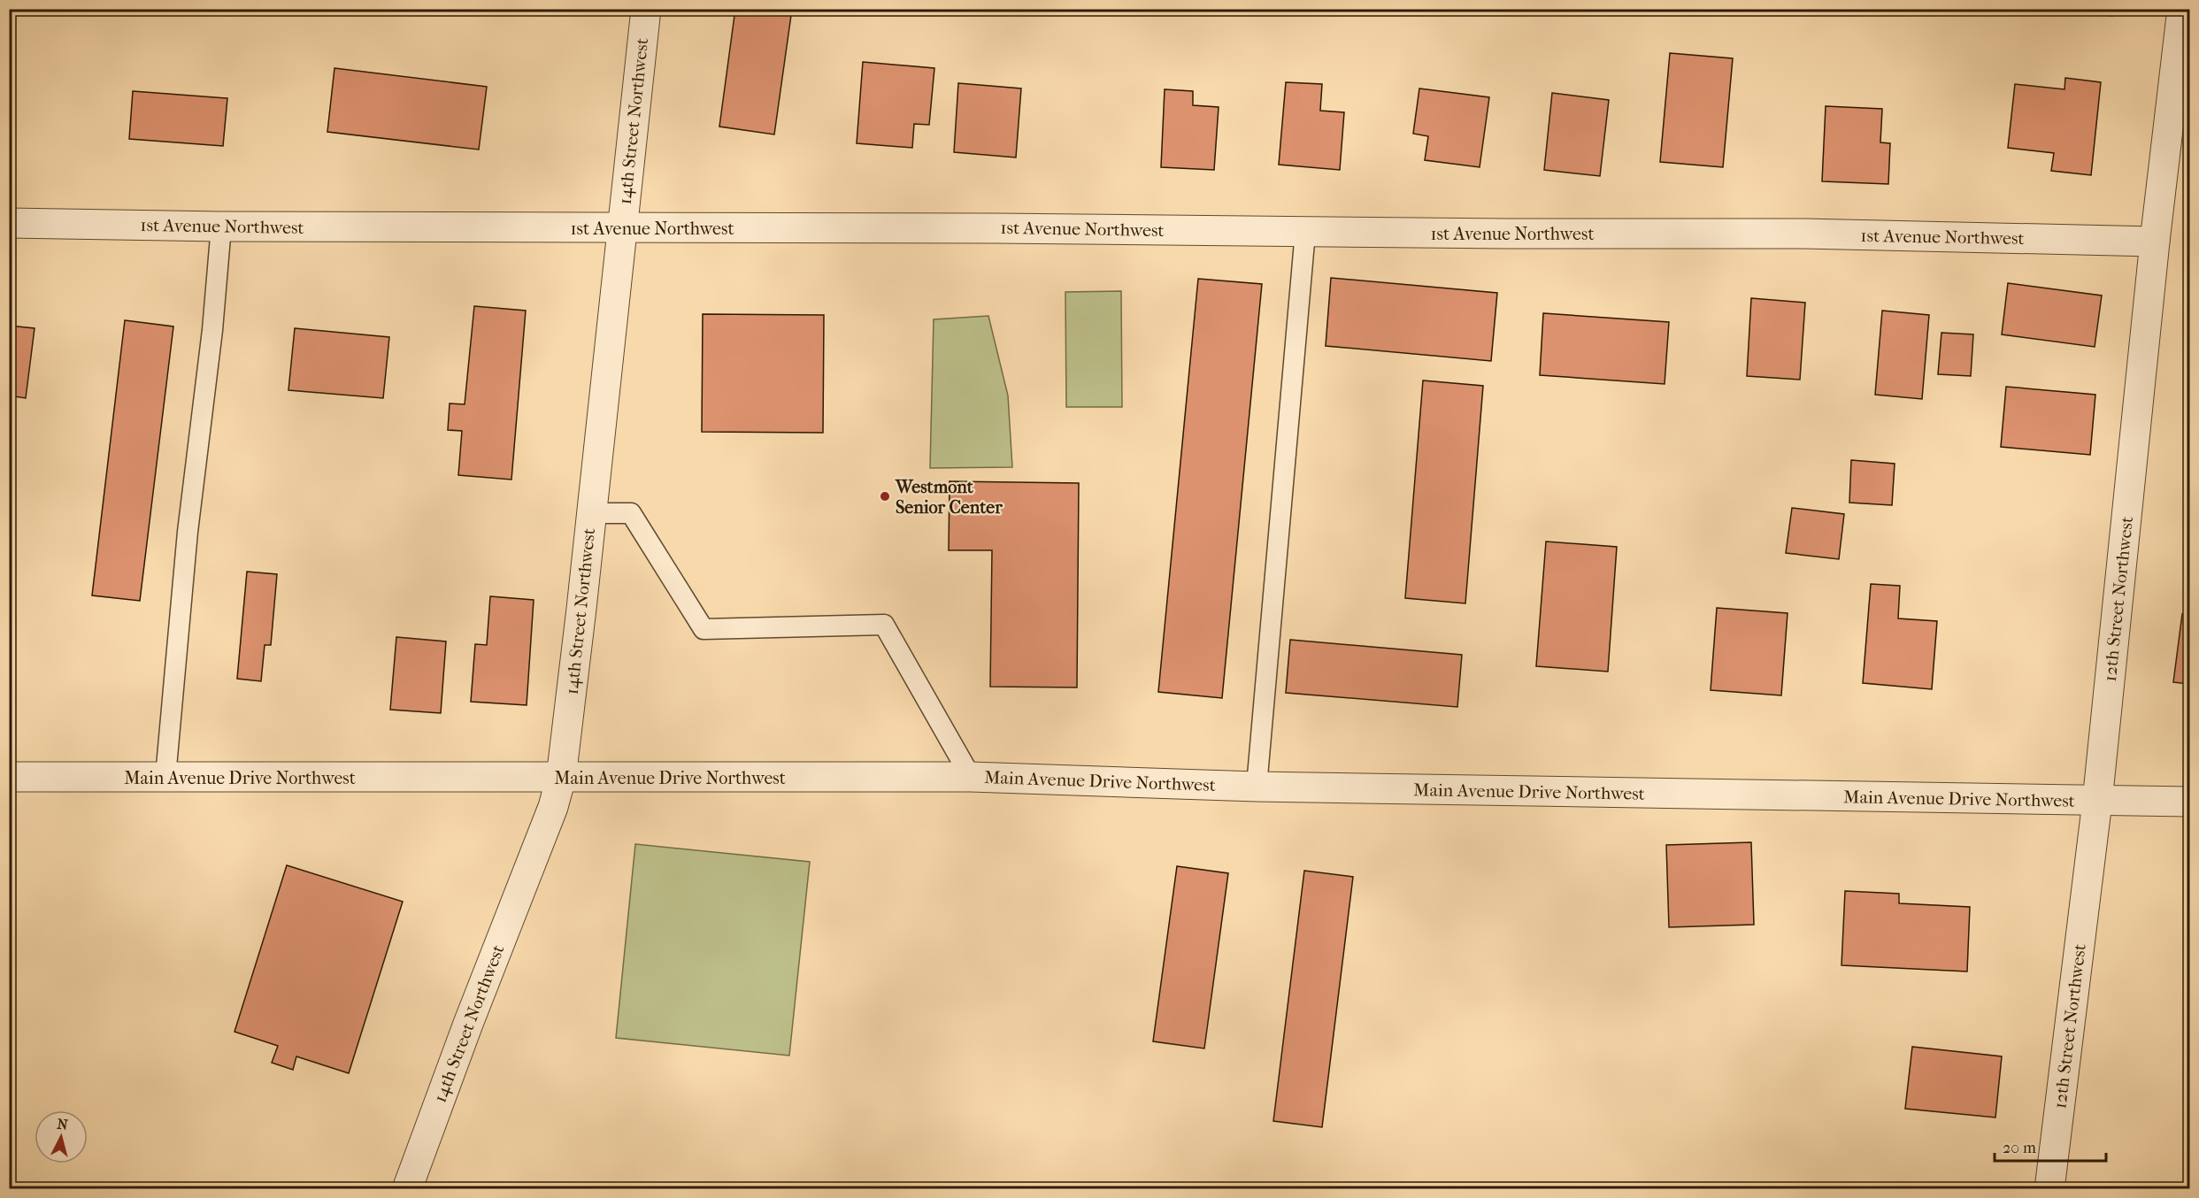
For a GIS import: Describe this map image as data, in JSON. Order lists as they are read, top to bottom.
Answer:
{
  "streets": {
    "street": [
      "14th Street Northwest",
      "1st Avenue Northwest",
      "12th Street Northwest",
      "Main Avenue Drive Northwest"
    ]
  },
  "crossings": [
    ["14th Street Northwest", "1st Avenue Northwest"],
    ["14th Street Northwest", "Main Avenue Drive Northwest"],
    ["1st Avenue Northwest", "12th Street Northwest"],
    ["12th Street Northwest", "Main Avenue Drive Northwest"]
  ],
  "places": ["Westmont Senior Center"],
  "scale_bar": "20 m",
  "north": "top"
}
